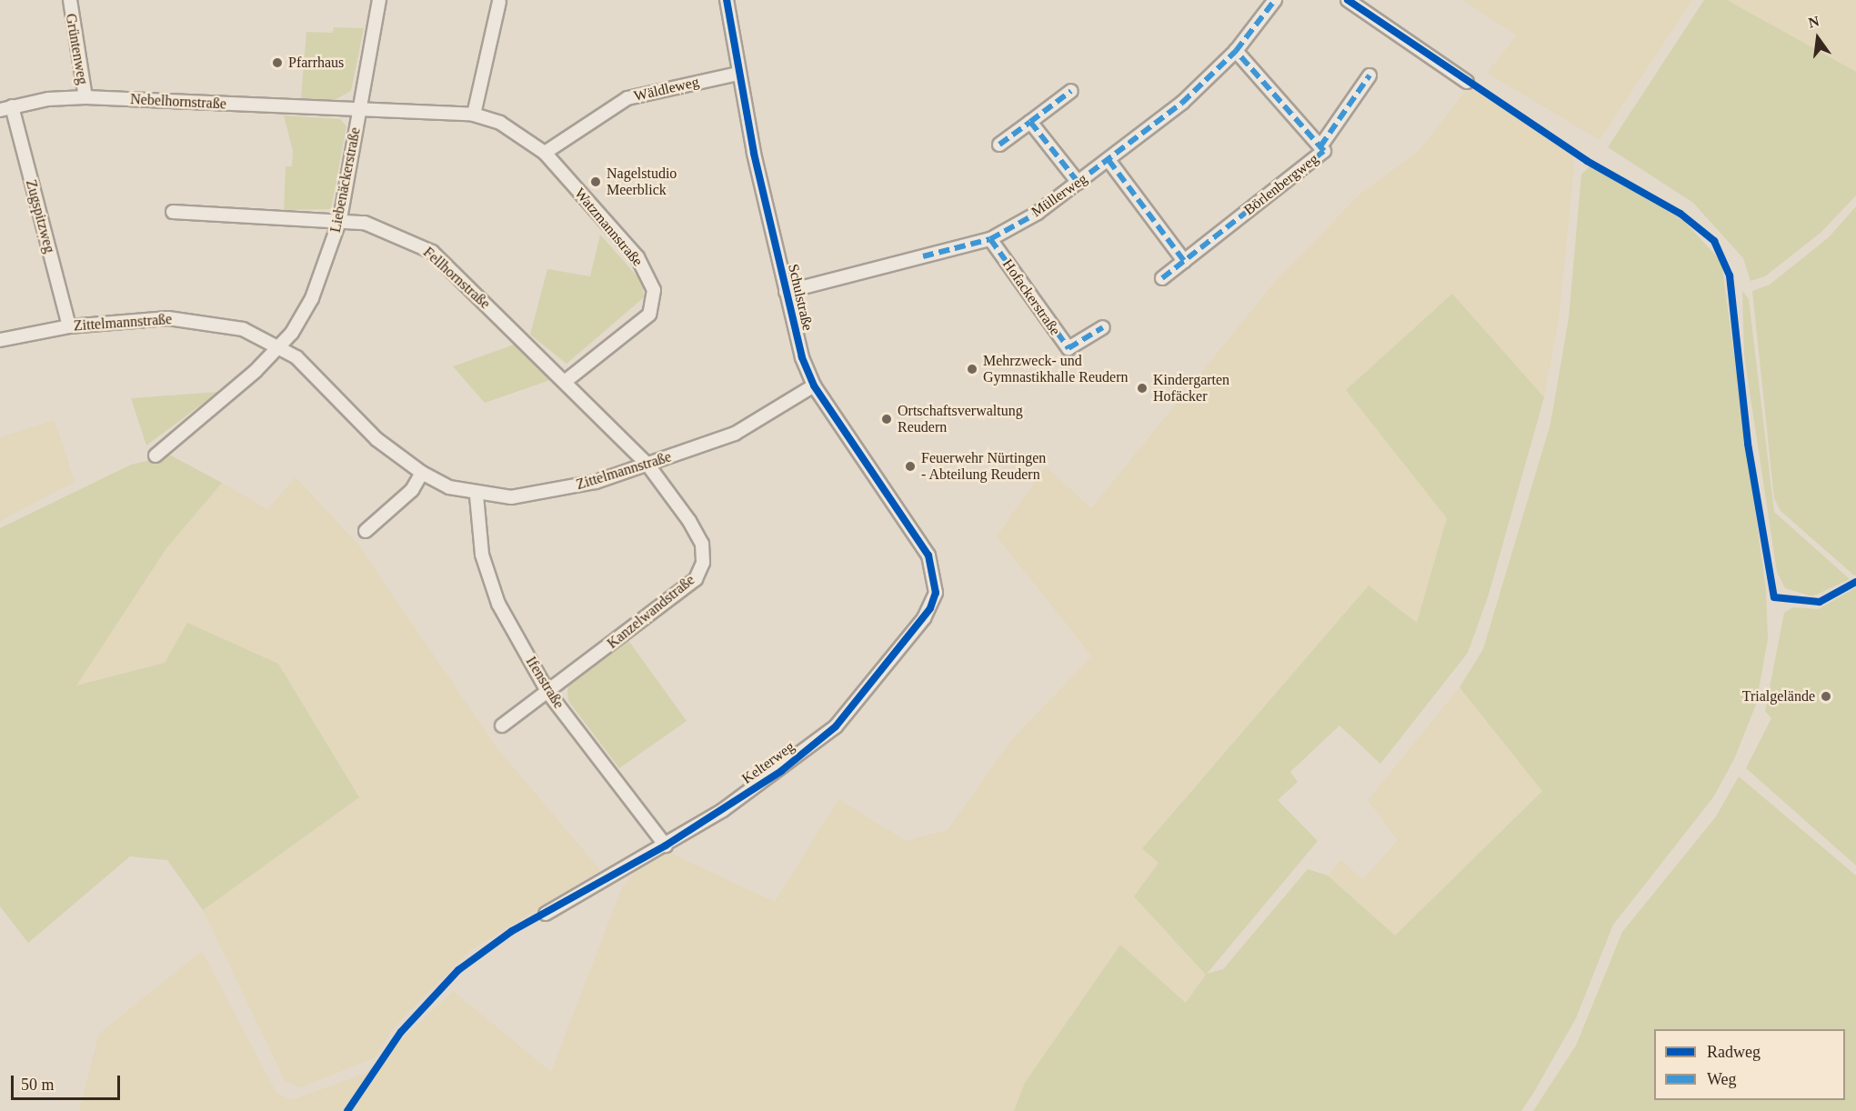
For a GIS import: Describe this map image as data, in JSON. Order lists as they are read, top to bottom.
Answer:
{
  "streets": {
    "street": [
      "Grüntenweg",
      "Wäldleweg",
      "Nebelhornstraße",
      "Liebenäckerstraße",
      "Börlenbergweg",
      "Müllerweg",
      "Zugspitzweg",
      "Watzmannstraße",
      "Fellhornstraße",
      "Schulstraße",
      "Hofackerstraße",
      "Zittelmannstraße",
      "Kanzelwandstraße",
      "Ifenstraße",
      "Kelterweg"
    ]
  },
  "crossings": [
    ["Grüntenweg", "Nebelhornstraße"],
    ["Wäldleweg", "Watzmannstraße"],
    ["Wäldleweg", "Schulstraße"],
    ["Nebelhornstraße", "Liebenäckerstraße"],
    ["Nebelhornstraße", "Zugspitzweg"],
    ["Nebelhornstraße", "Watzmannstraße"],
    ["Liebenäckerstraße", "Watzmannstraße"],
    ["Liebenäckerstraße", "Fellhornstraße"],
    ["Liebenäckerstraße", "Zittelmannstraße"],
    ["Börlenbergweg", "Müllerweg"],
    ["Müllerweg", "Schulstraße"],
    ["Müllerweg", "Hofackerstraße"],
    ["Zugspitzweg", "Zittelmannstraße"],
    ["Watzmannstraße", "Fellhornstraße"],
    ["Fellhornstraße", "Zittelmannstraße"],
    ["Fellhornstraße", "Kanzelwandstraße"],
    ["Schulstraße", "Zittelmannstraße"],
    ["Schulstraße", "Kelterweg"],
    ["Zittelmannstraße", "Kanzelwandstraße"],
    ["Zittelmannstraße", "Ifenstraße"],
    ["Kanzelwandstraße", "Ifenstraße"],
    ["Ifenstraße", "Kelterweg"]
  ],
  "places": [
    "Pfarrhaus",
    "Nagelstudio Meerblick",
    "Mehrzweck- und Gymnastikhalle Reudern",
    "Kindergarten Hofäcker",
    "Ortschaftsverwaltung Reudern",
    "Feuerwehr Nürtingen - Abteilung Reudern",
    "Trialgelände"
  ],
  "legend": ["Radweg", "Weg"],
  "scale_bar": "50 m",
  "north": "top"
}
